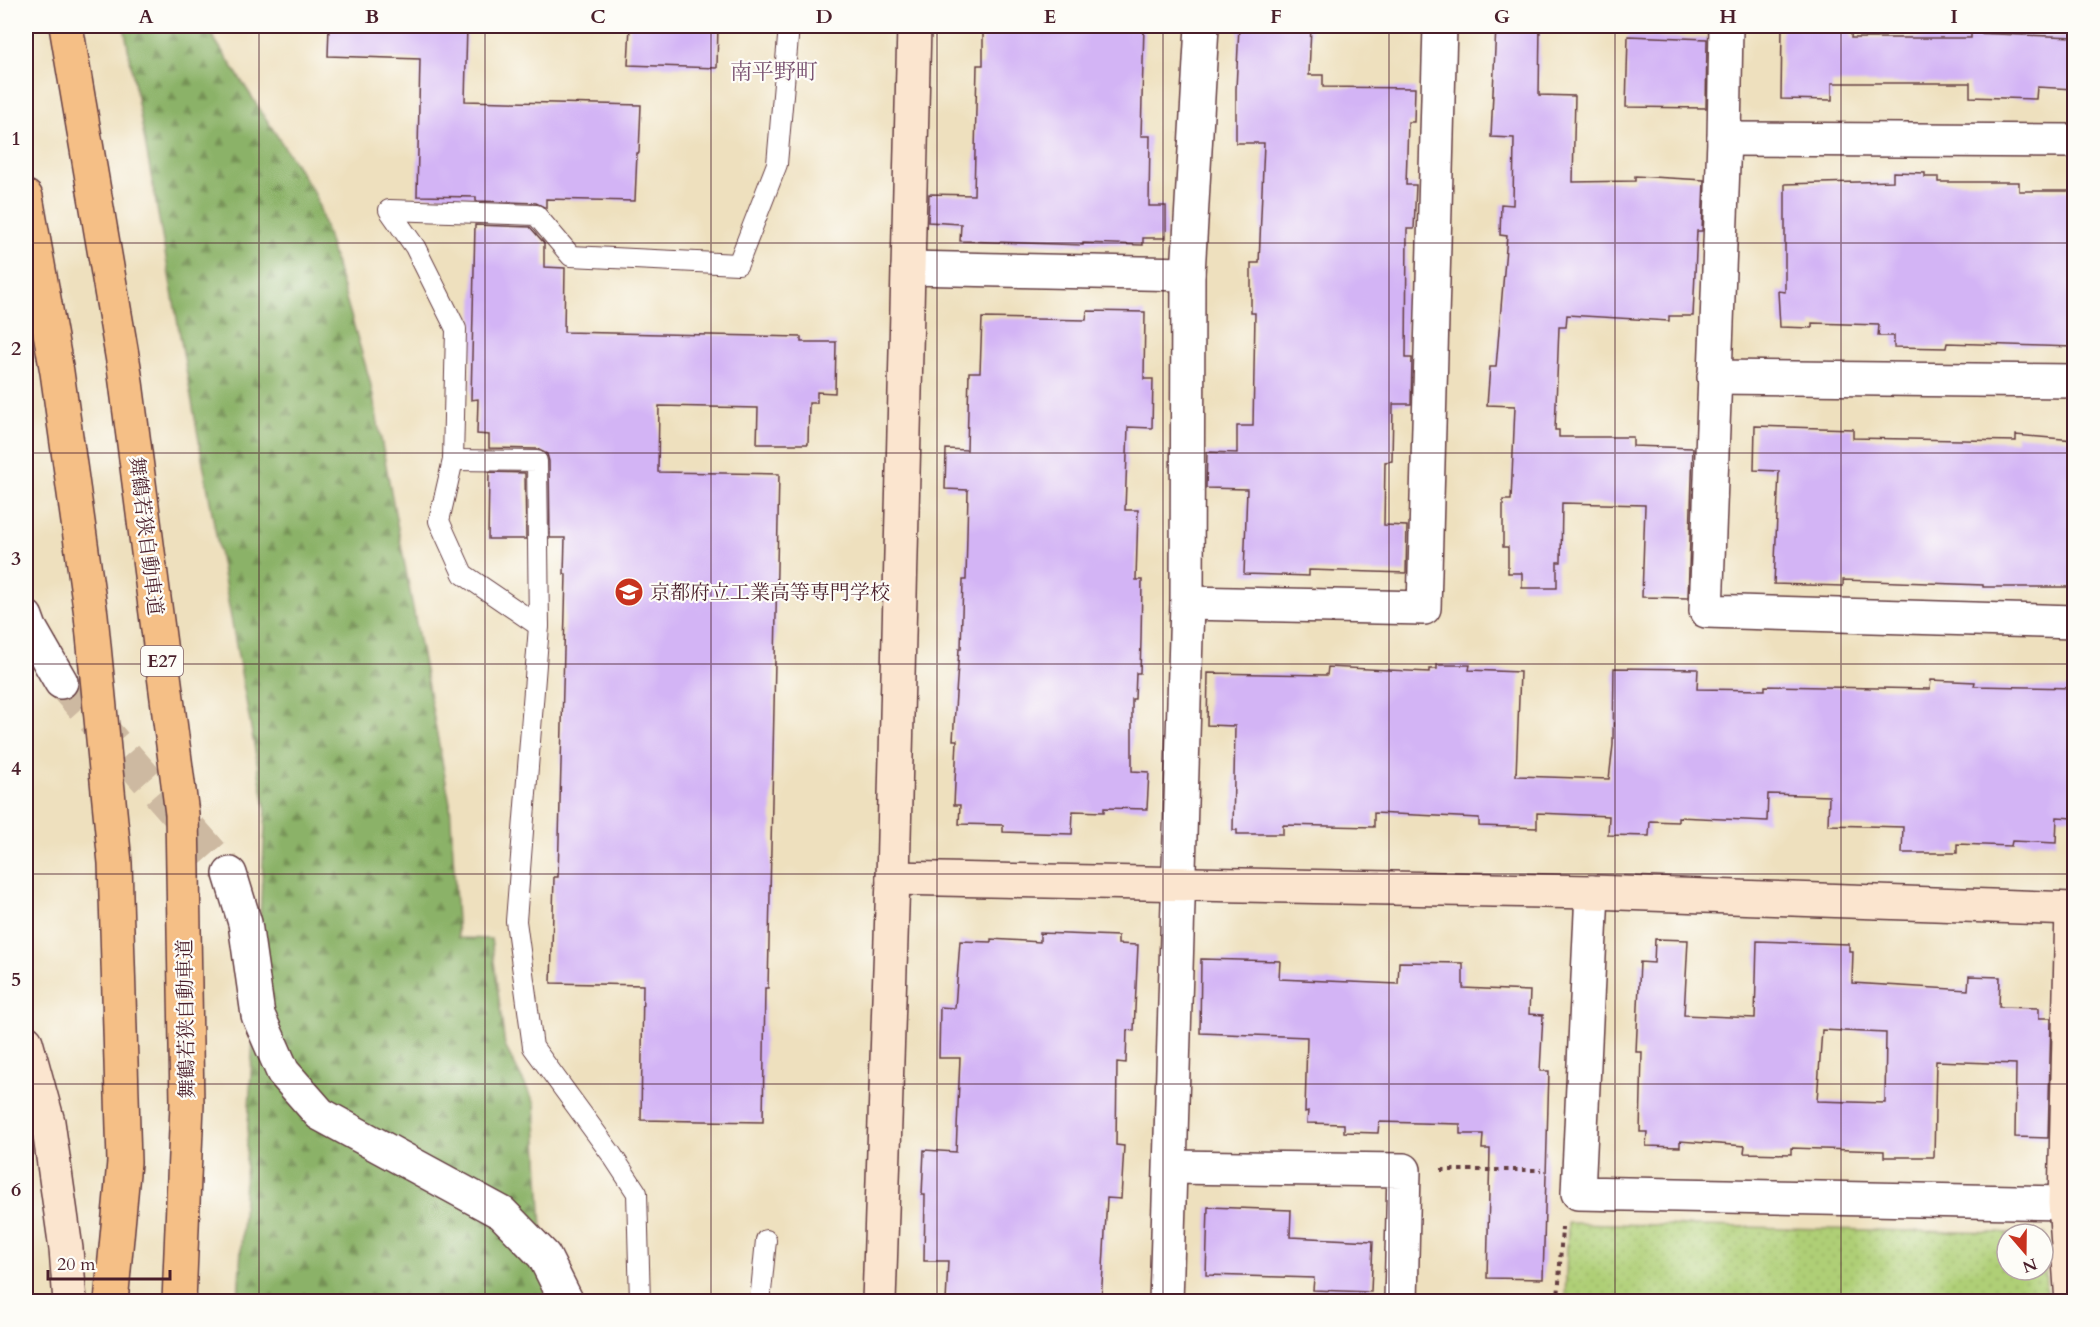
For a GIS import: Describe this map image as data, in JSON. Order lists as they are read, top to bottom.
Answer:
{
  "streets": {
    "highway": ["舞鶴若狭自動車道", "E27"]
  },
  "districts": ["南平野町"],
  "places": {
    "school or university": ["京都府立工業高等専門学校"]
  },
  "scale_bar": "20 m",
  "north": "bottom",
  "grid": {
    "columns": [
      "A",
      "B",
      "C",
      "D",
      "E",
      "F",
      "G",
      "H",
      "I"
    ],
    "rows": [
      "1",
      "2",
      "3",
      "4",
      "5",
      "6"
    ]
  }
}
